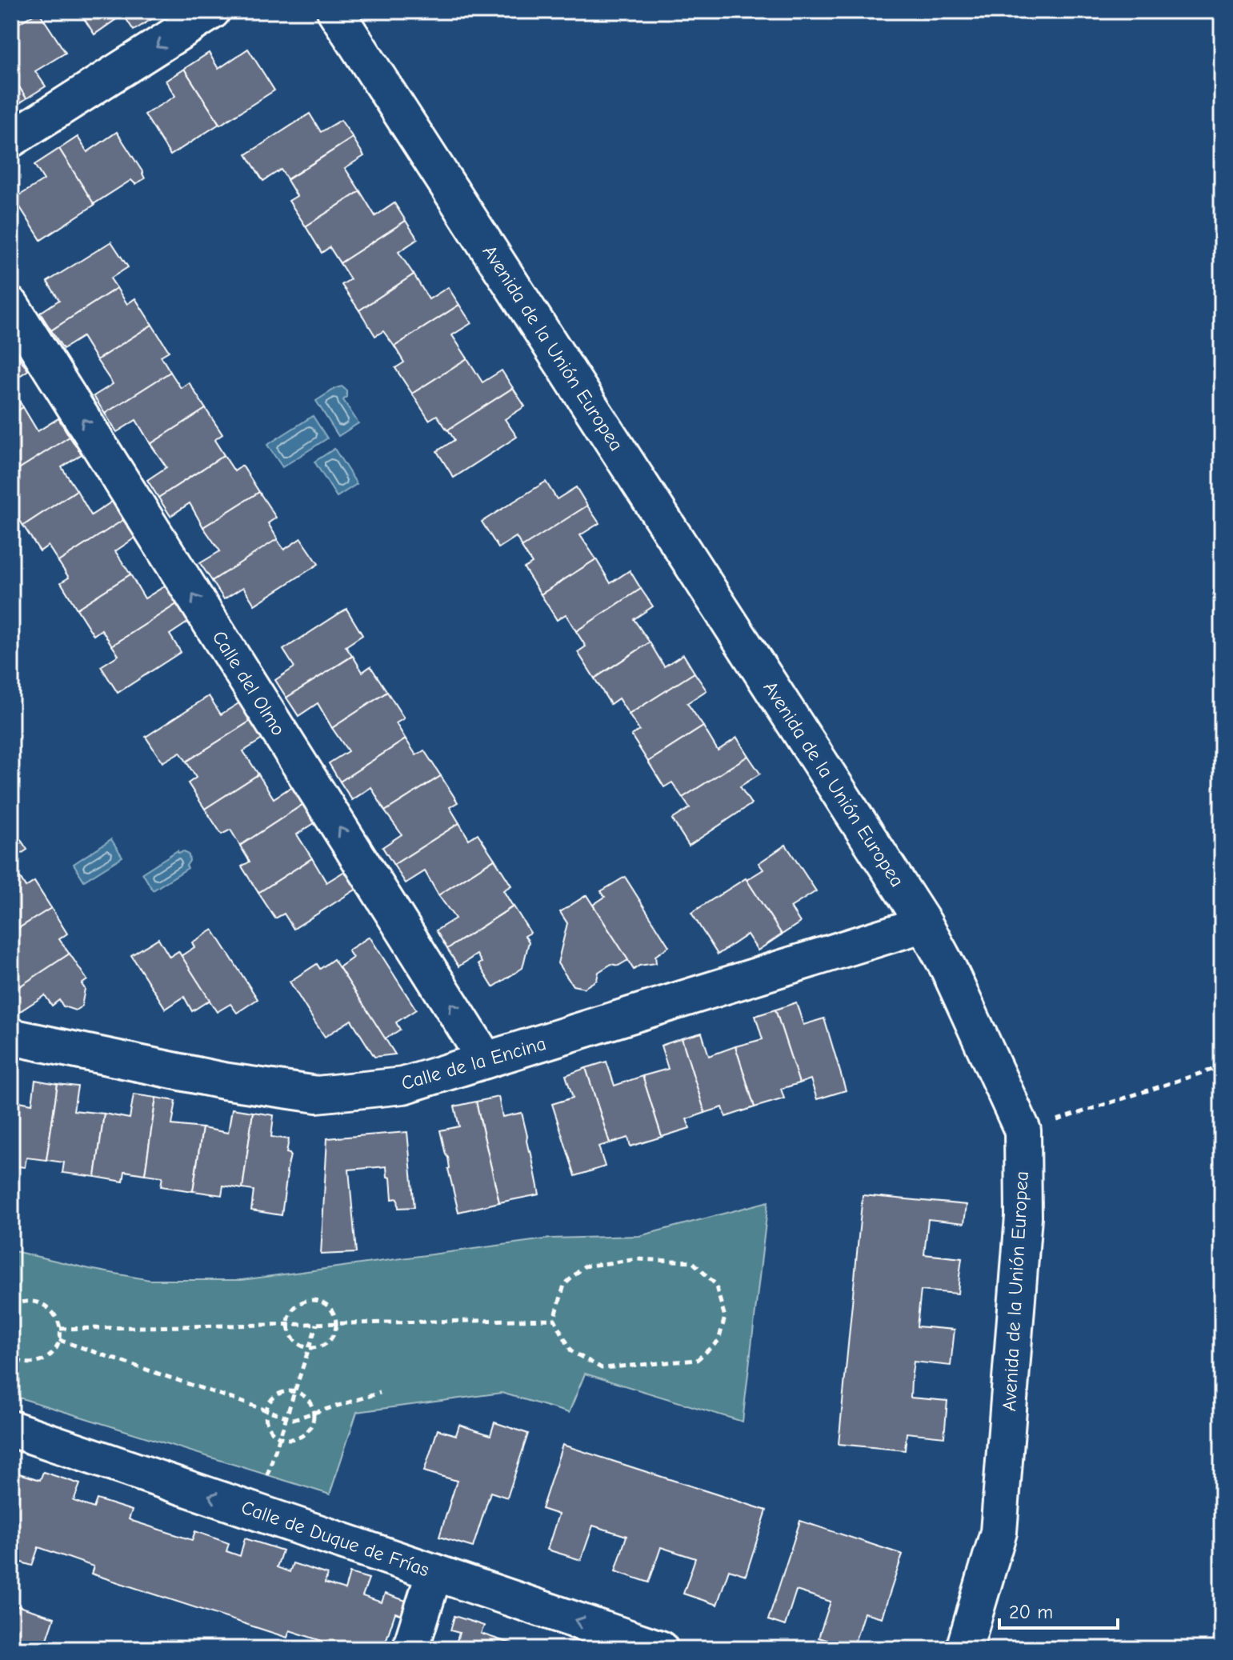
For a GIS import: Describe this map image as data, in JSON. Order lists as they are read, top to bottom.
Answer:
{
  "streets": {
    "street": [
      "Avenida de la Unión Europea",
      "Calle del Olmo",
      "Calle de la Encina",
      "Calle de Duque de Frías"
    ]
  },
  "crossings": [
    ["Avenida de la Unión Europea", "Calle de la Encina"],
    ["Calle del Olmo", "Calle de la Encina"]
  ],
  "one_way": ["Calle del Olmo", "Calle de Duque de Frías"],
  "scale_bar": "20 m"
}
